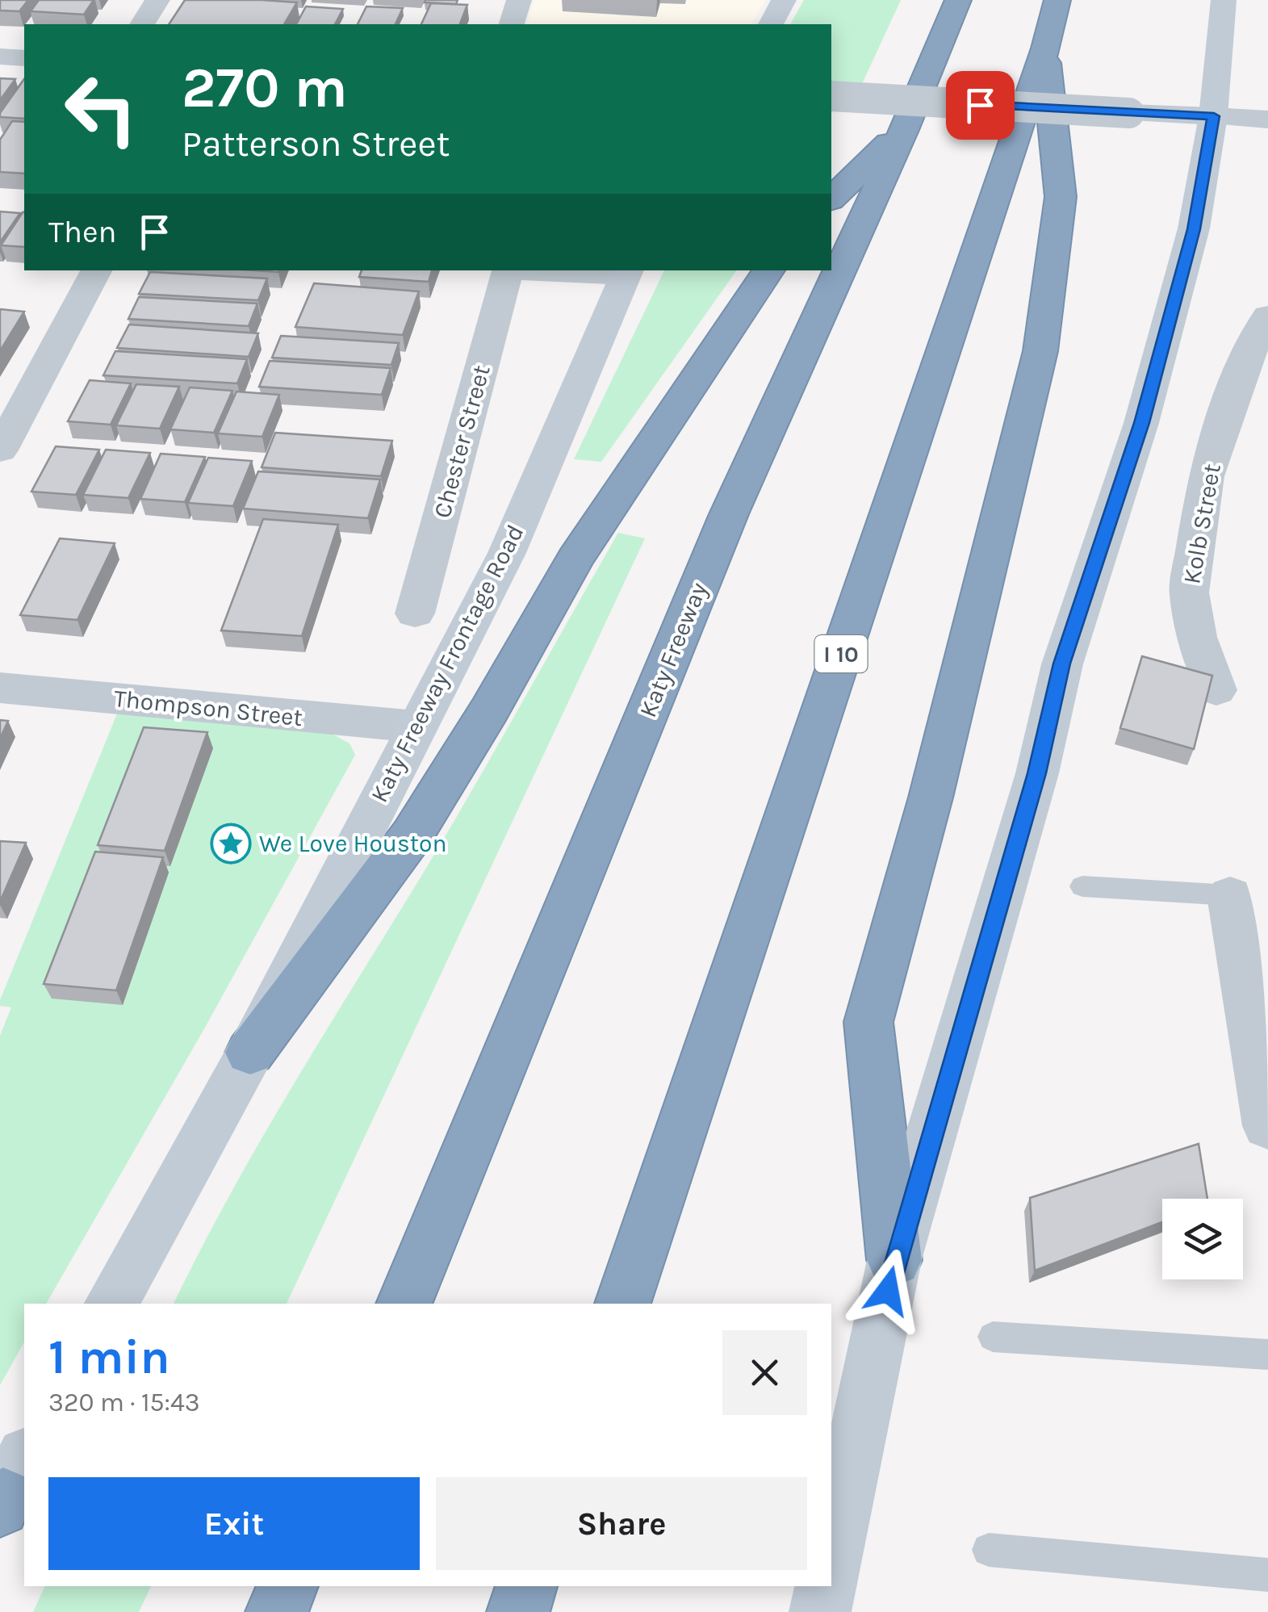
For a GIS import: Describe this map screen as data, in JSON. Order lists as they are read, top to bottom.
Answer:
{
  "streets": {
    "highway": ["Katy Freeway", "I 10"],
    "main road": ["Katy Freeway Frontage Road"],
    "street": ["Chester Street", "Kolb Street", "Thompson Street"]
  },
  "crossings": [
    ["Chester Street", "Katy Freeway Frontage Road"],
    ["Katy Freeway Frontage Road", "Thompson Street"]
  ],
  "places": {
    "place": ["We Love Houston"]
  },
  "page": {
    "turn": ["270 m", "Patterson Street"],
    "then": "Then",
    "heading": ["1 min", "320 m · 15:43"],
    "buttons": ["Exit", "Share"]
  }
}
